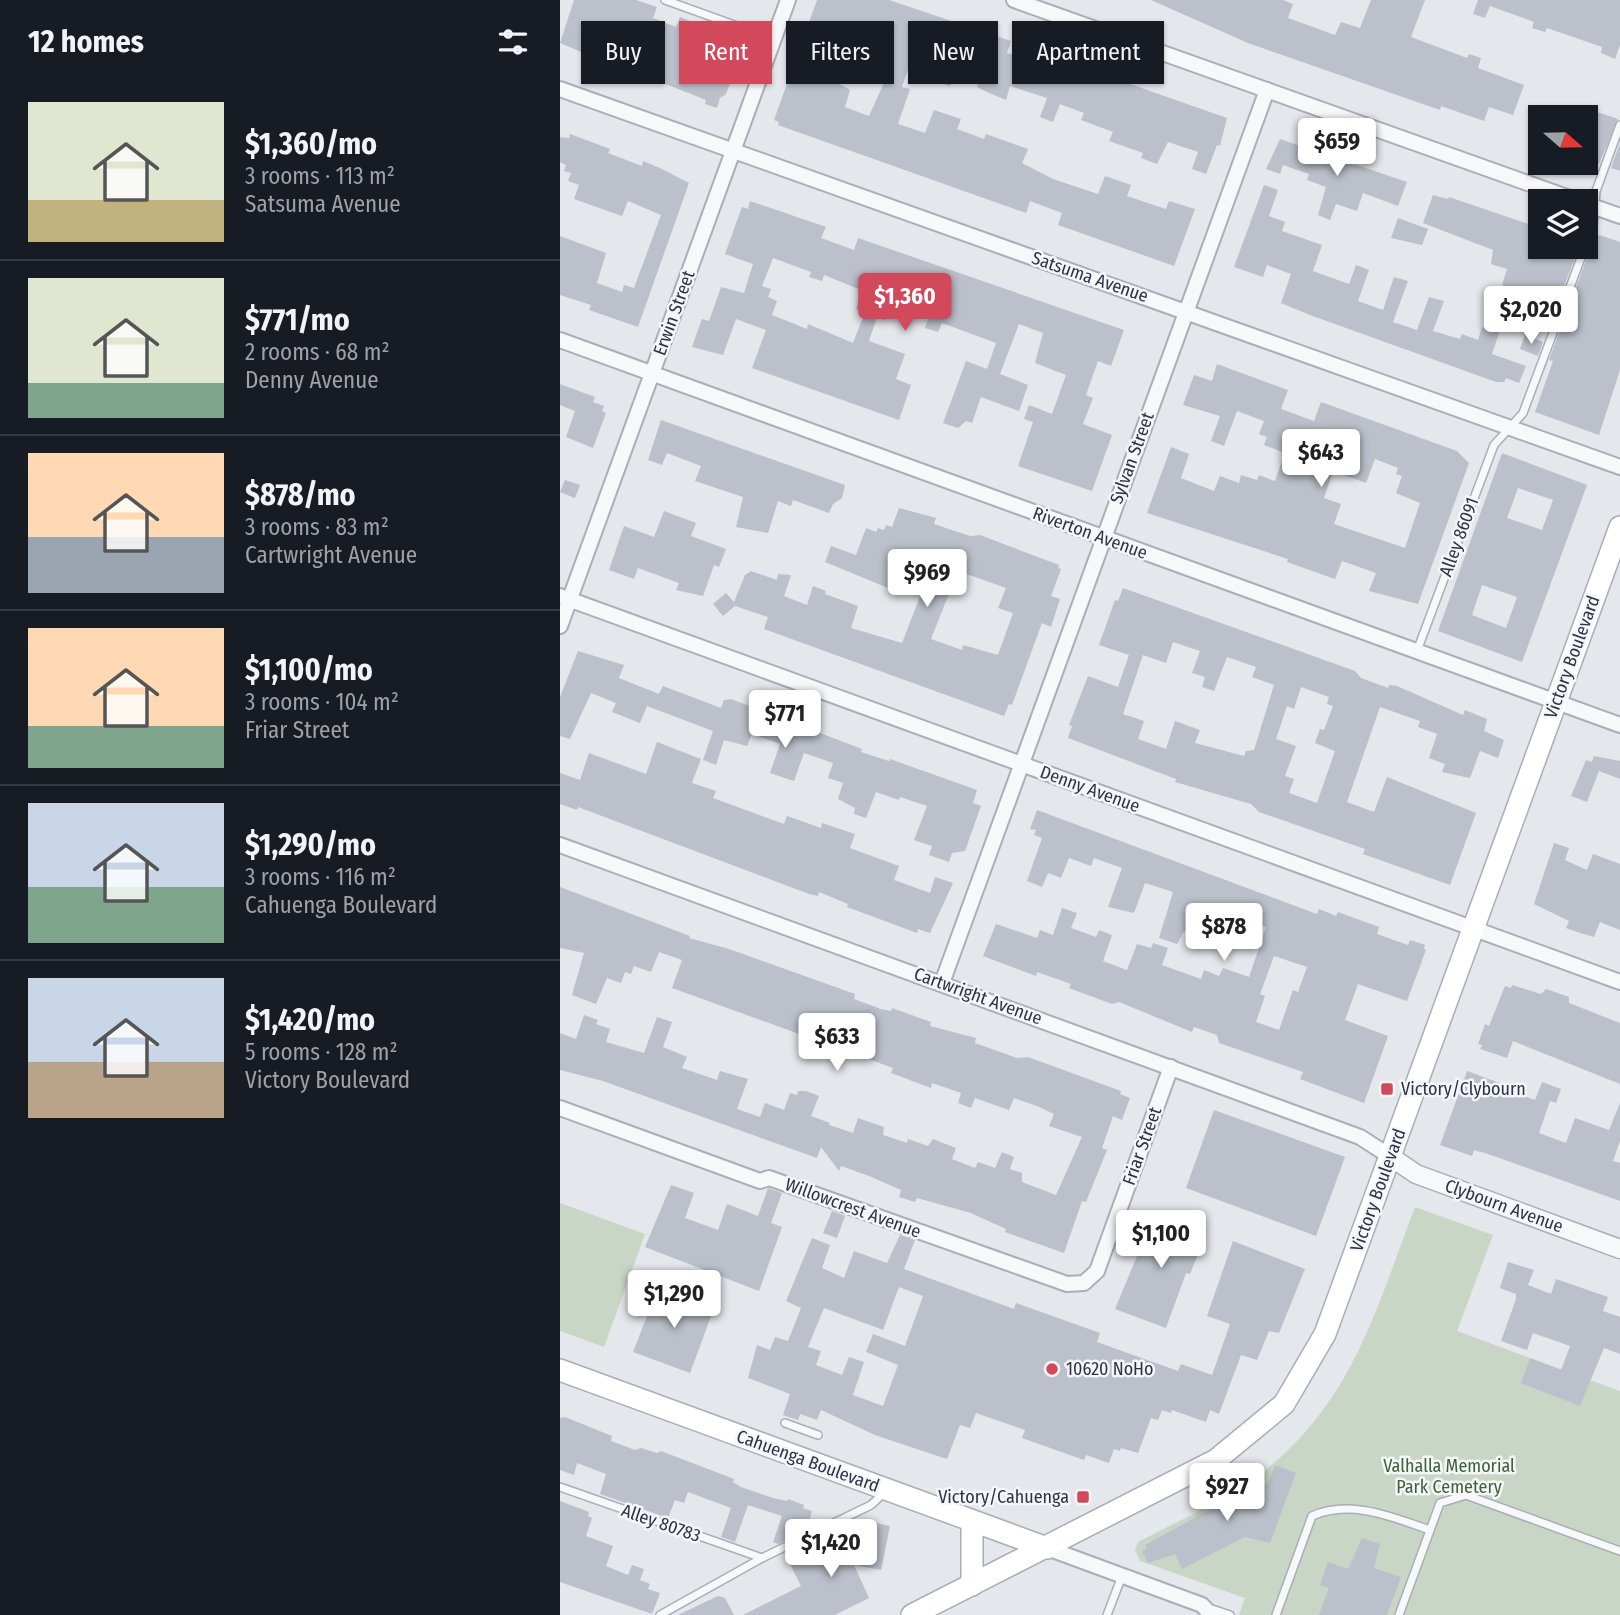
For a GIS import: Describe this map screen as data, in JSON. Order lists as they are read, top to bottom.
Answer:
{
  "streets": {
    "main road": ["Victory Boulevard", "Cahuenga Boulevard"],
    "street": [
      "Satsuma Avenue",
      "Erwin Street",
      "Sylvan Street",
      "Riverton Avenue",
      "Denny Avenue",
      "Cartwright Avenue",
      "Friar Street",
      "Clybourn Avenue",
      "Willowcrest Avenue"
    ],
    "lane": ["Alley 86091", "Alley 80783"]
  },
  "crossings": [
    ["Satsuma Avenue", "Erwin Street"],
    ["Satsuma Avenue", "Sylvan Street"],
    ["Satsuma Avenue", "Alley 86091"],
    ["Erwin Street", "Riverton Avenue"],
    ["Erwin Street", "Denny Avenue"],
    ["Sylvan Street", "Riverton Avenue"],
    ["Sylvan Street", "Denny Avenue"],
    ["Sylvan Street", "Cartwright Avenue"],
    ["Riverton Avenue", "Alley 86091"],
    ["Riverton Avenue", "Victory Boulevard"],
    ["Victory Boulevard", "Denny Avenue"],
    ["Victory Boulevard", "Cartwright Avenue"],
    ["Victory Boulevard", "Clybourn Avenue"],
    ["Victory Boulevard", "Cahuenga Boulevard"],
    ["Cartwright Avenue", "Friar Street"],
    ["Cartwright Avenue", "Clybourn Avenue"],
    ["Friar Street", "Willowcrest Avenue"]
  ],
  "parks": ["Valhalla Memorial Park Cemetery"],
  "places": {
    "transit": ["Victory/Clybourn", "Victory/Cahuenga"],
    "other": ["10620 NoHo"]
  },
  "north": "right",
  "page": {
    "heading": "12 homes",
    "chip": [
      "Buy",
      "Rent",
      "Filters",
      "New",
      "Apartment"
    ],
    "list": [
      {
        "name": "$1,360/mo",
        "note": "3 rooms · 113 m² · Satsuma Avenue"
      },
      {
        "name": "$771/mo",
        "note": "2 rooms · 68 m² · Denny Avenue"
      },
      {
        "name": "$878/mo",
        "note": "3 rooms · 83 m² · Cartwright Avenue"
      },
      {
        "name": "$1,100/mo",
        "note": "3 rooms · 104 m² · Friar Street"
      },
      {
        "name": "$1,290/mo",
        "note": "3 rooms · 116 m² · Cahuenga Boulevard"
      },
      {
        "name": "$1,420/mo",
        "note": "5 rooms · 128 m² · Victory Boulevard"
      }
    ],
    "price": [
      "$659",
      "$1,360",
      "$2,020",
      "$643",
      "$969",
      "$771",
      "$878",
      "$633",
      "$1,100",
      "$1,290",
      "$927",
      "$1,420"
    ]
  }
}
